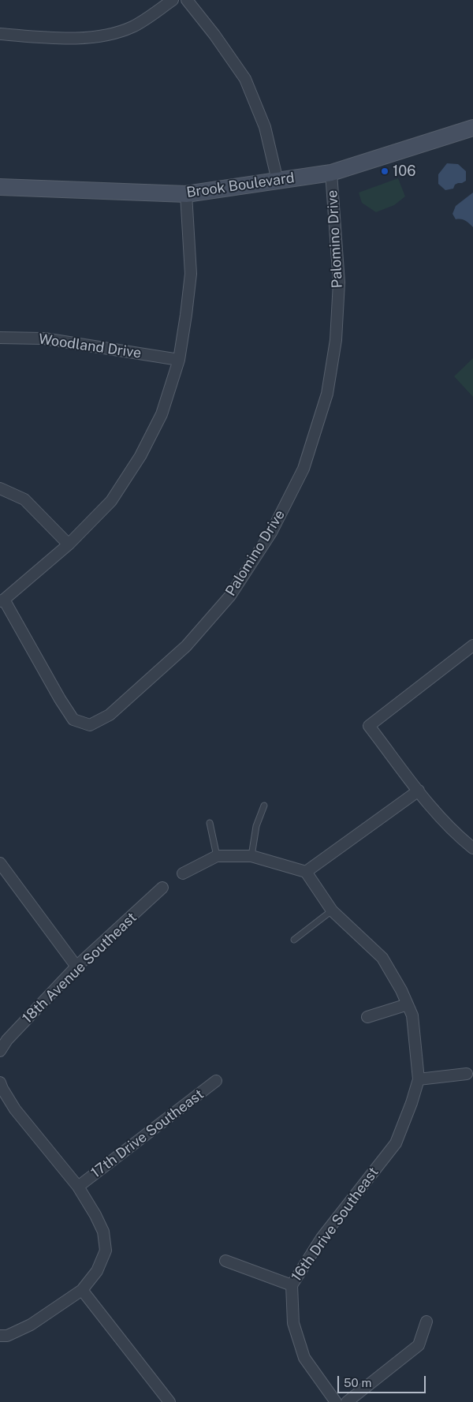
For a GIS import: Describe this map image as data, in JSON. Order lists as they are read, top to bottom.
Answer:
{
  "streets": {
    "street": [
      "Brook Boulevard",
      "Palomino Drive",
      "Woodland Drive",
      "18th Avenue Southeast",
      "17th Drive Southeast",
      "16th Drive Southeast"
    ]
  },
  "crossings": [
    ["Brook Boulevard", "Palomino Drive"]
  ],
  "places": ["106"],
  "scale_bar": "50 m"
}
